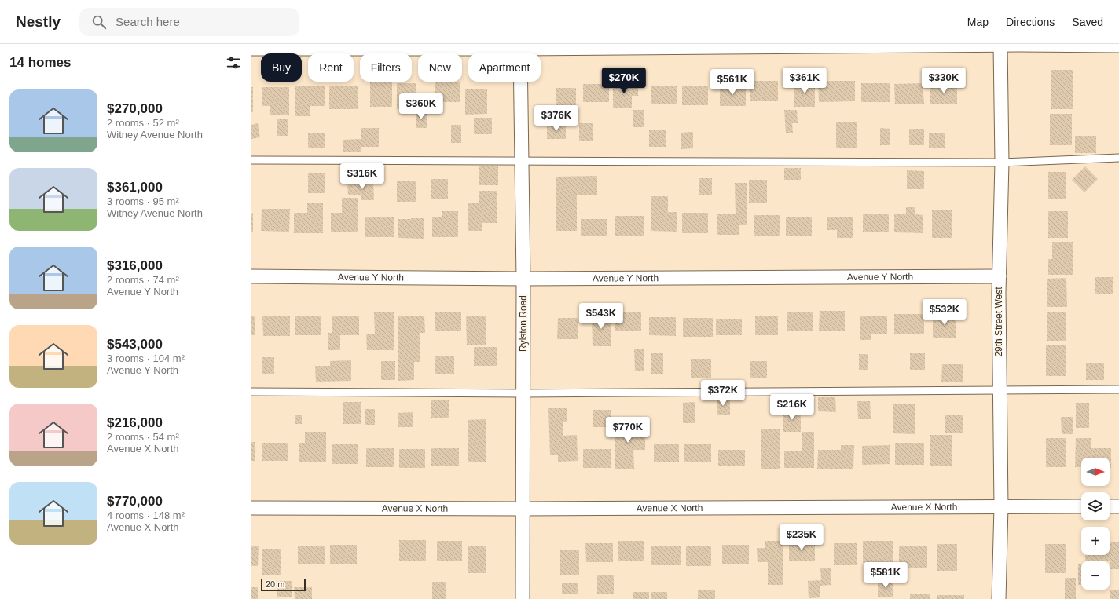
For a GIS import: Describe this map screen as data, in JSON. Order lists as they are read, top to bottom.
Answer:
{
  "streets": {
    "street": [
      "Avenue Y North",
      "29th Street West",
      "Rylston Road",
      "Avenue X North"
    ]
  },
  "crossings": [
    ["Avenue Y North", "29th Street West"],
    ["Avenue Y North", "Rylston Road"],
    ["29th Street West", "Avenue X North"],
    ["Rylston Road", "Avenue X North"]
  ],
  "scale_bar": "20 m",
  "north": "right",
  "page": {
    "header": "Nestly",
    "search": "Search here",
    "nav": ["Map", "Directions", "Saved"],
    "heading": "14 homes",
    "chip": [
      "Buy",
      "Rent",
      "Filters",
      "New",
      "Apartment"
    ],
    "price": [
      "$270K",
      "$361K",
      "$330K",
      "$561K",
      "$360K",
      "$376K",
      "$316K",
      "$532K",
      "$543K",
      "$372K",
      "$216K",
      "$770K",
      "$235K",
      "$581K"
    ],
    "list": [
      {
        "name": "$270,000",
        "note": "2 rooms · 52 m² · Witney Avenue North"
      },
      {
        "name": "$361,000",
        "note": "3 rooms · 95 m² · Witney Avenue North"
      },
      {
        "name": "$316,000",
        "note": "2 rooms · 74 m² · Avenue Y North"
      },
      {
        "name": "$543,000",
        "note": "3 rooms · 104 m² · Avenue Y North"
      },
      {
        "name": "$216,000",
        "note": "2 rooms · 54 m² · Avenue X North"
      },
      {
        "name": "$770,000",
        "note": "4 rooms · 148 m² · Avenue X North"
      }
    ],
    "map_buttons": ["+", "−"],
    "scale": "20 m"
  }
}
